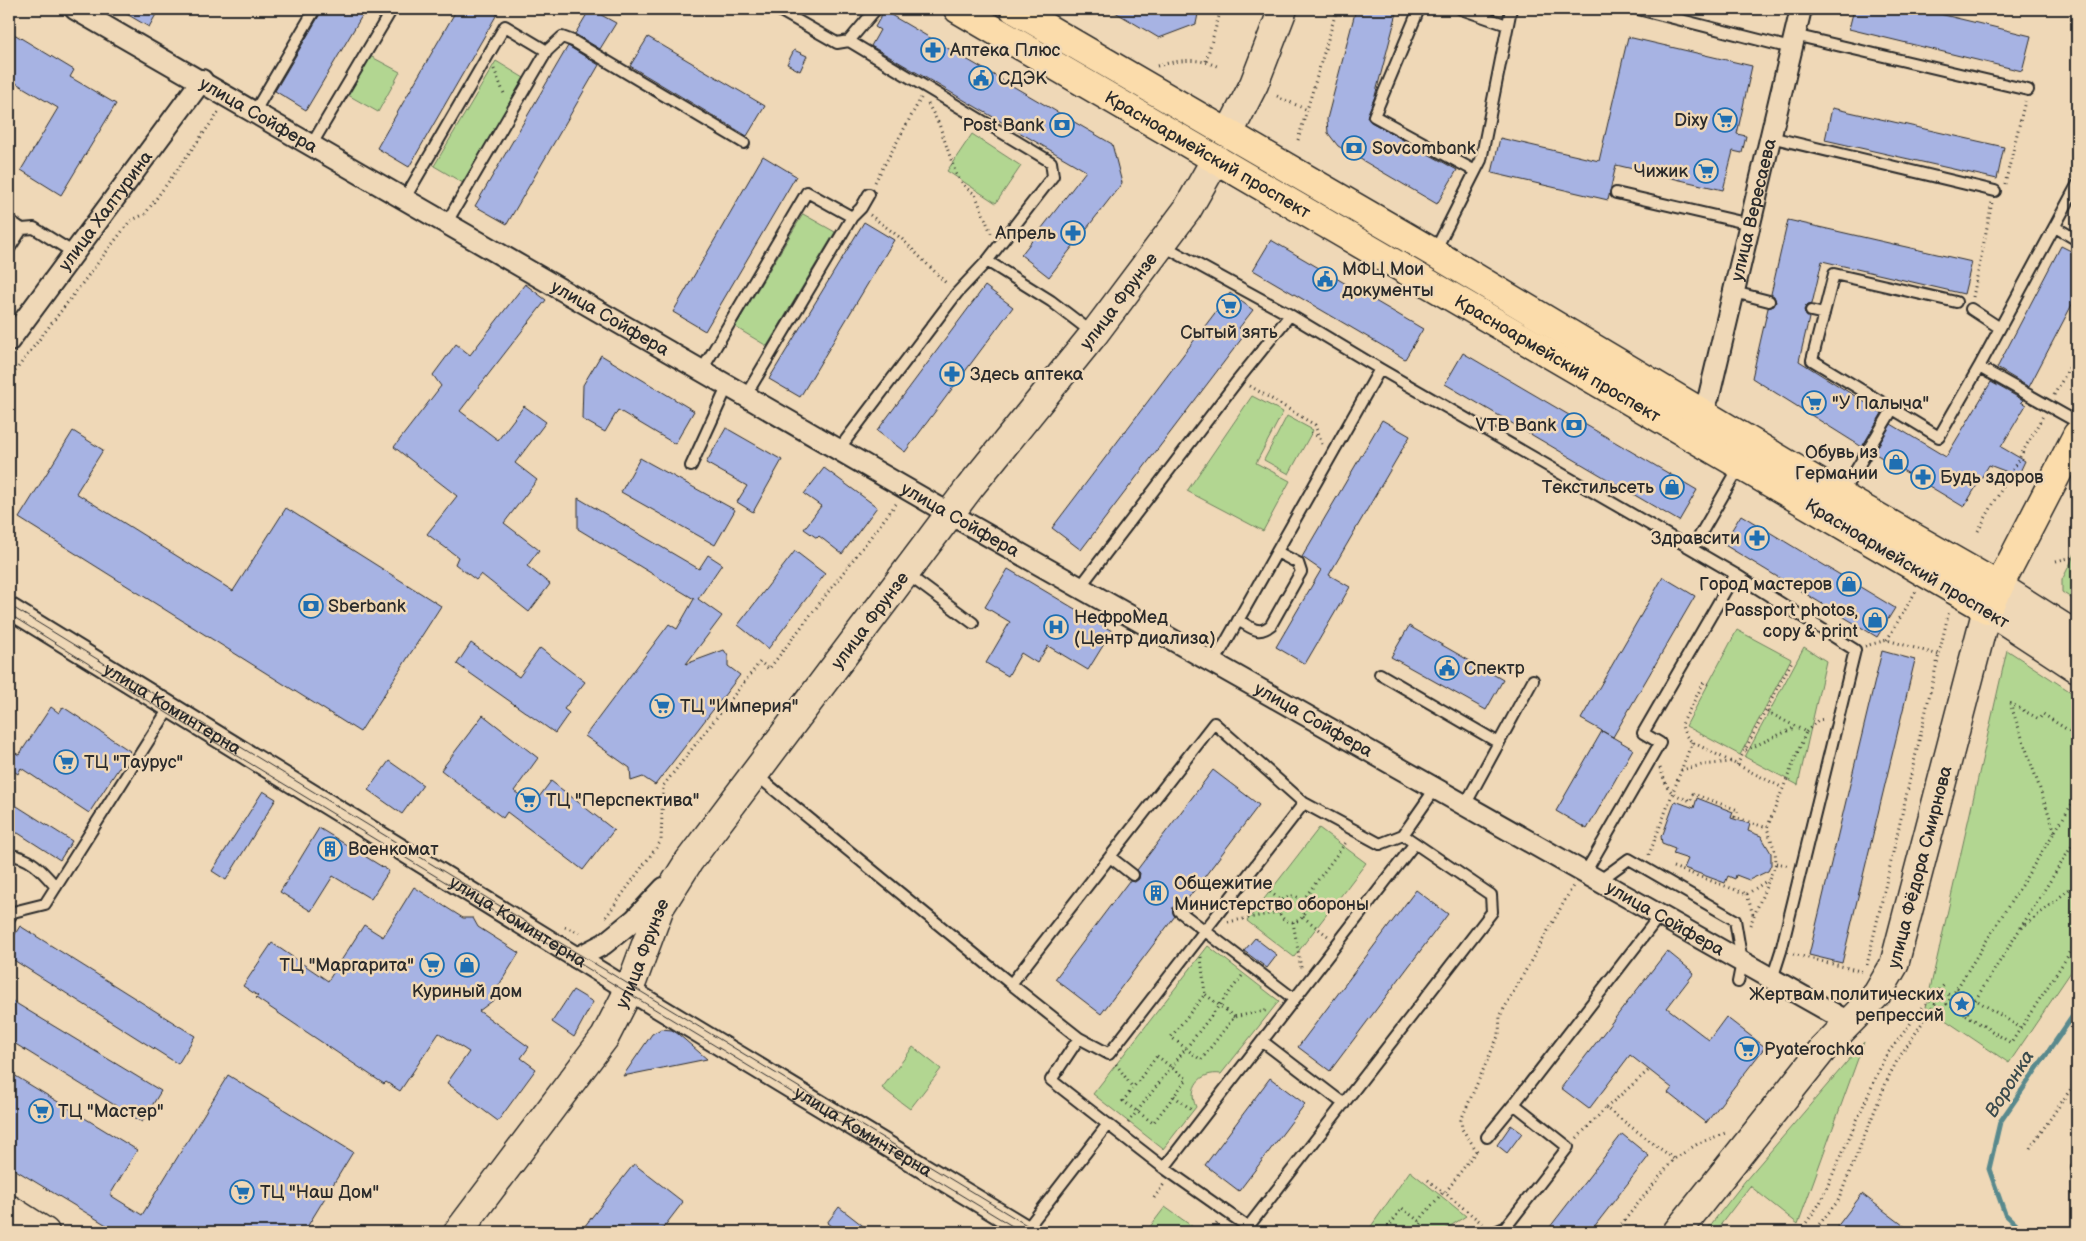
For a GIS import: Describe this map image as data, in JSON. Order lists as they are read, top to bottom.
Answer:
{
  "streets": {
    "main road": ["Красноармейский проспект", "улица Фрунзе"],
    "street": [
      "улица Сойфера",
      "улица Халтурина",
      "улица Вересаева",
      "улица Коминтерна",
      "улица Фёдора Смирнова"
    ]
  },
  "crossings": [
    ["улица Сойфера", "улица Халтурина"],
    ["улица Сойфера", "улица Фрунзе"],
    ["улица Сойфера", "улица Фёдора Смирнова"],
    ["Красноармейский проспект", "улица Вересаева"],
    ["Красноармейский проспект", "улица Фрунзе"],
    ["Красноармейский проспект", "улица Фёдора Смирнова"],
    ["улица Фрунзе", "улица Коминтерна"]
  ],
  "water": ["Воронка"],
  "places": {
    "pharmacy": [
      "Аптека Плюс",
      "Апрель",
      "Здесь аптека",
      "Будь здоров",
      "Здравсити"
    ],
    "public building": ["СДЭК", "МФЦ Мои документы", "Спектр"],
    "supermarket": [
      "Dixy",
      "Чижик",
      "Сытый зять",
      "\"У Палыча\"",
      "ТЦ \"Империя\"",
      "ТЦ \"Таурус\"",
      "ТЦ \"Перспектива\"",
      "ТЦ \"Маргарита\"",
      "Pyaterochka",
      "ТЦ \"Мастер\"",
      "ТЦ \"Наш Дом\""
    ],
    "bank": [
      "Post Bank",
      "Sovcombank",
      "VTB Bank",
      "Sberbank"
    ],
    "shop": [
      "Обувь из Германии",
      "Текстильсеть",
      "Город мастеров",
      "Passport photos, copy & print",
      "Куриный дом"
    ],
    "hospital": ["НефроМед (Центр диализа)"],
    "building": ["Военкомат", "Общежитие Министерство обороны"],
    "place": ["Жертвам политических репрессий"]
  }
}
